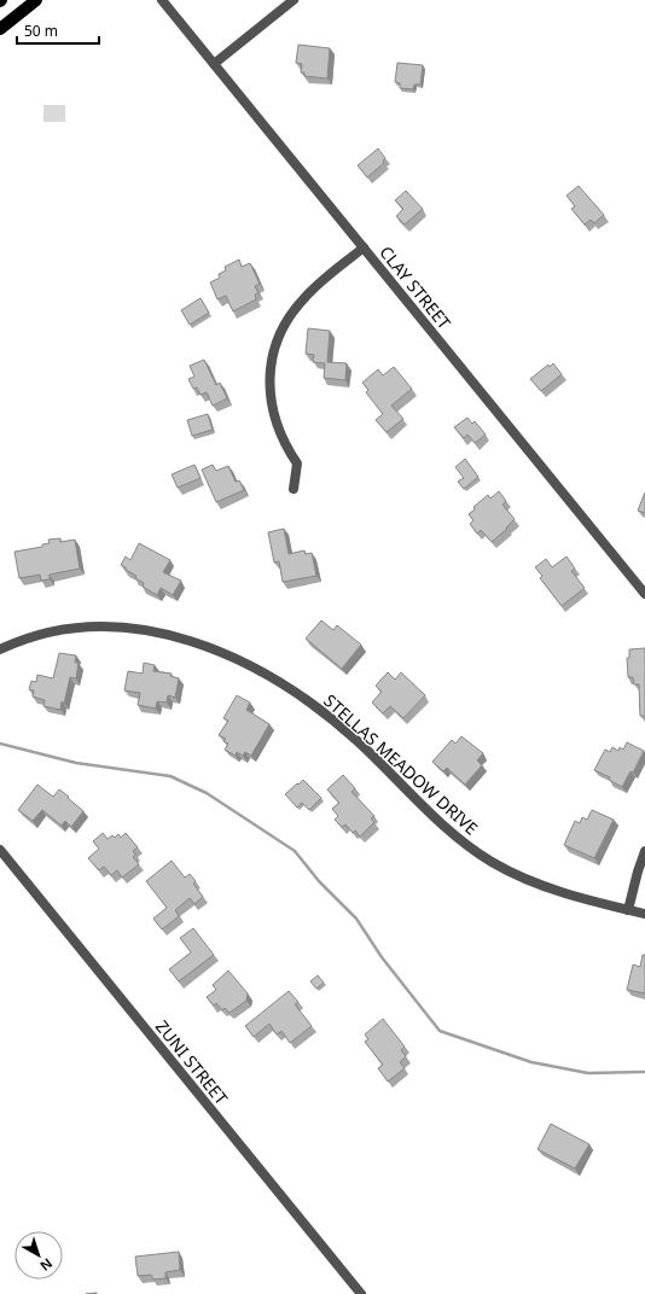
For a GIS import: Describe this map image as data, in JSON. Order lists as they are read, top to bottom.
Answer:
{
  "streets": {
    "street": ["CLAY STREET", "STELLAS MEADOW DRIVE", "ZUNI STREET"]
  },
  "scale_bar": "50 m",
  "north": "bottom right"
}
